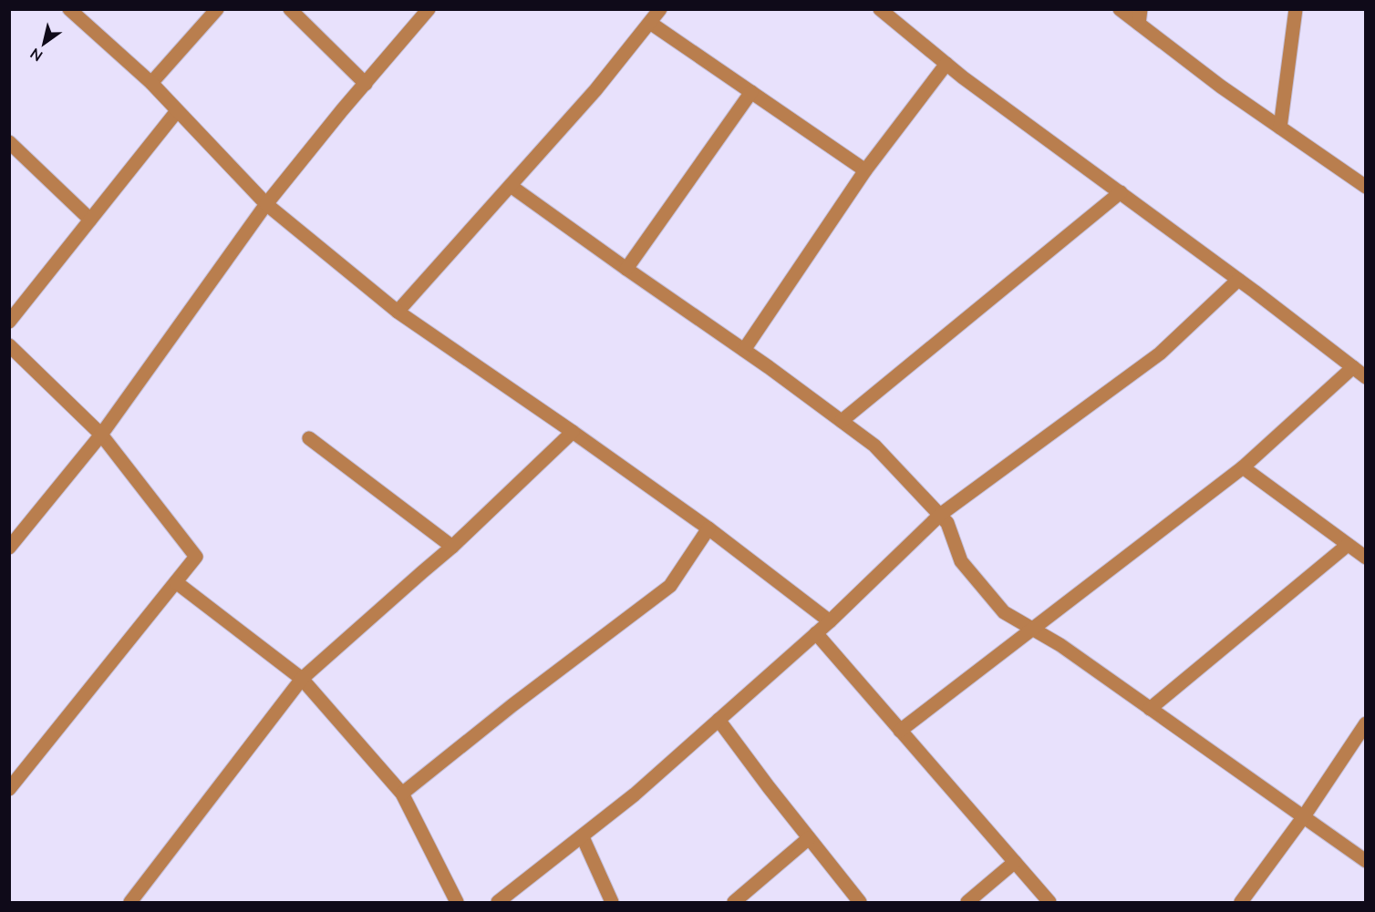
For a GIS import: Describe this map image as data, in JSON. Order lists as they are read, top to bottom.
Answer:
{
  "north": "bottom left"
}
